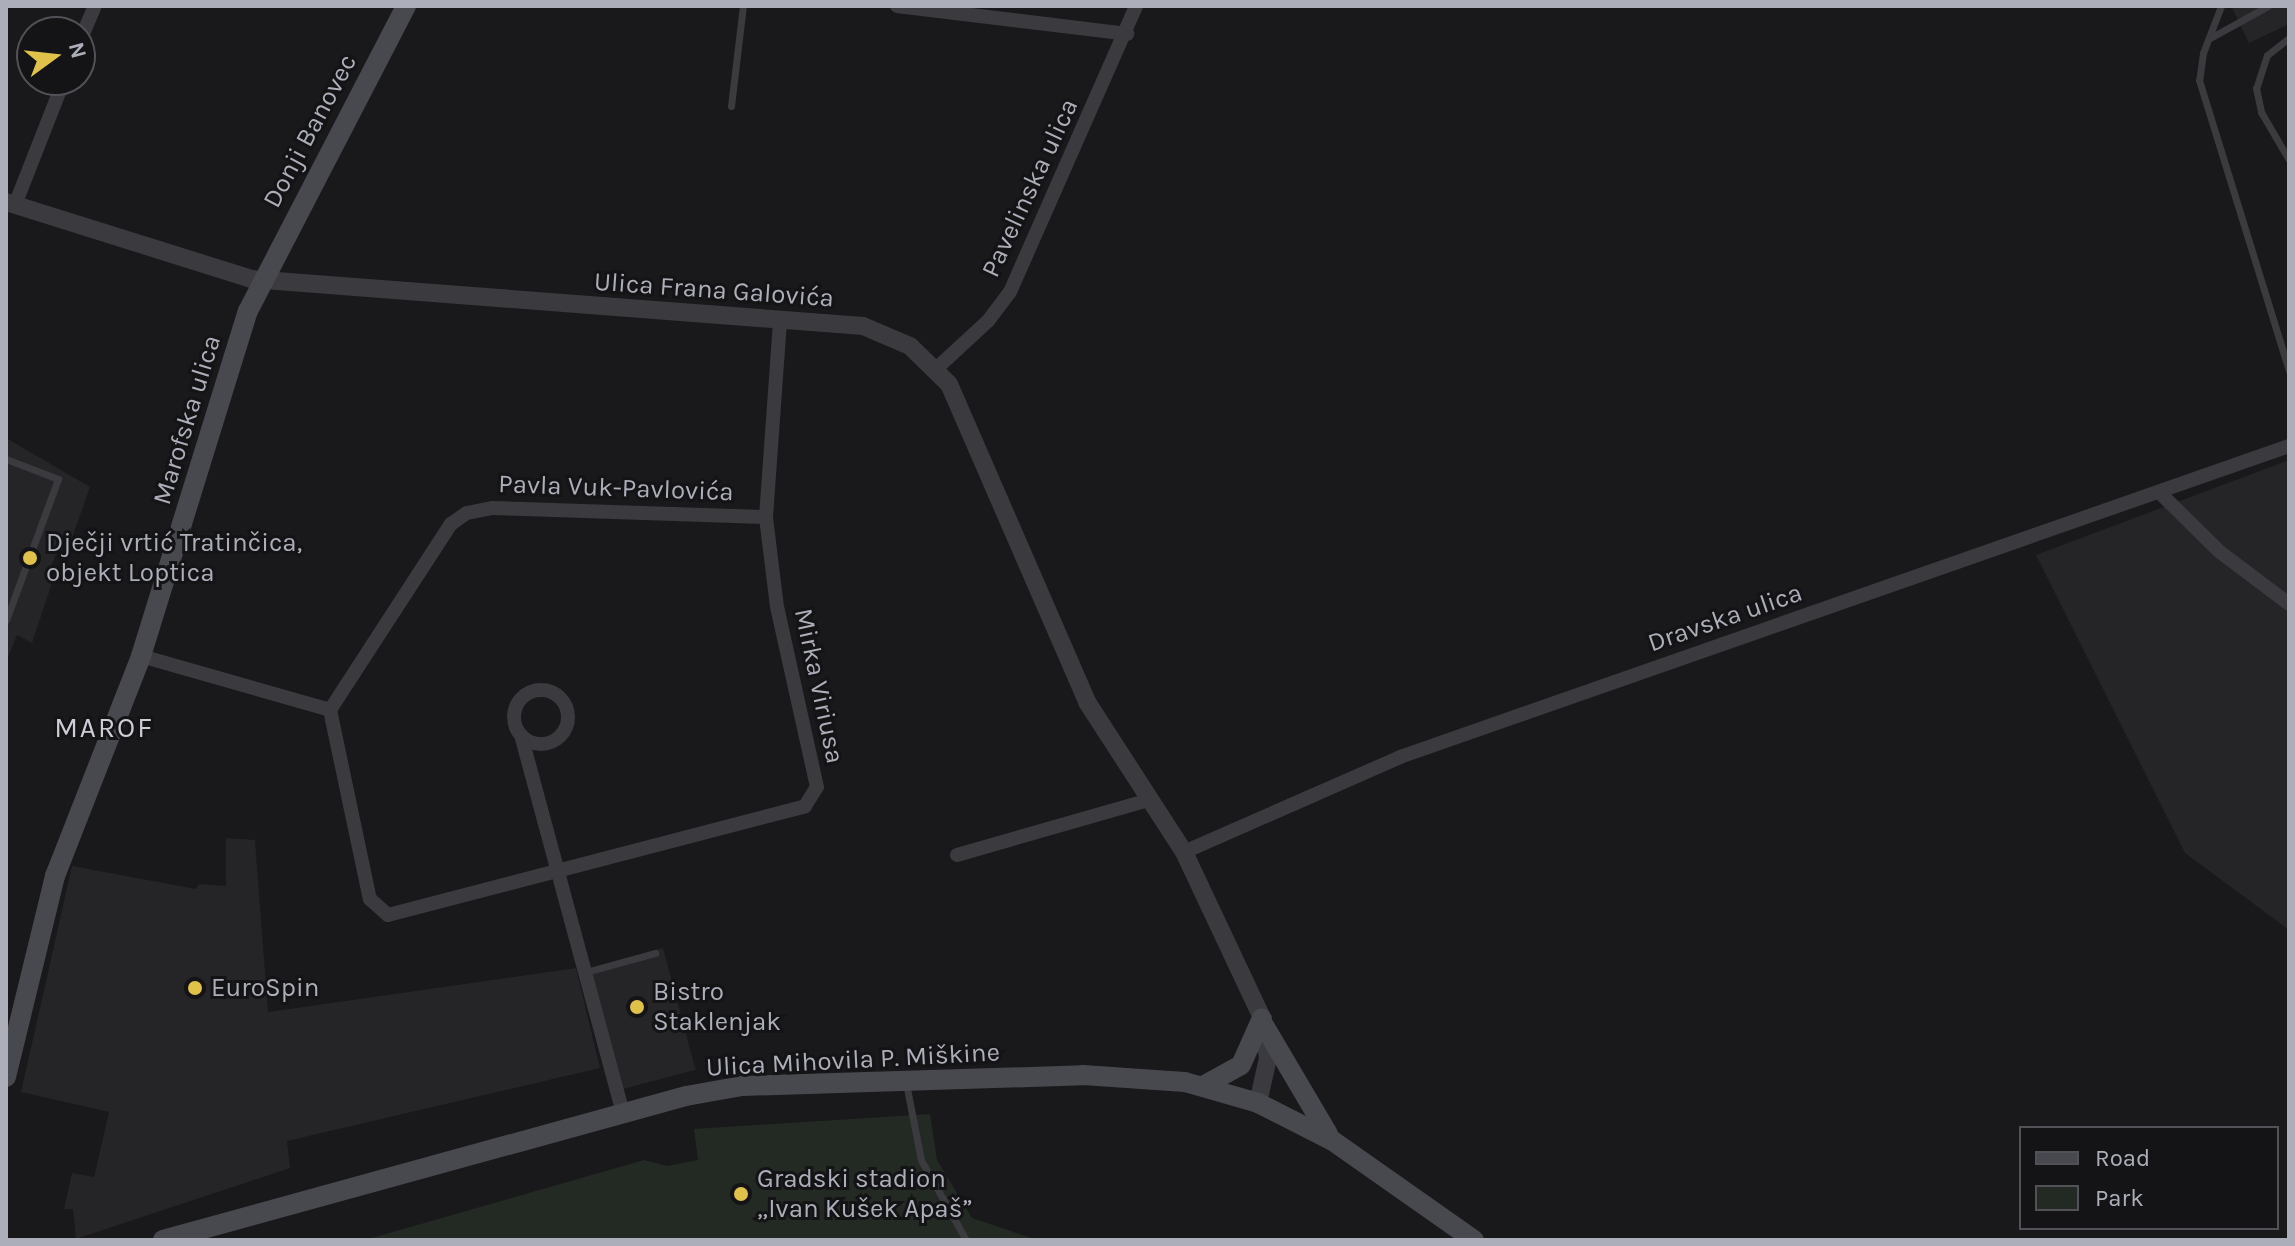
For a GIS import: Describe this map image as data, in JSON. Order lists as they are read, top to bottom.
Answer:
{
  "streets": {
    "main road": ["Donji Banovec", "Marofska ulica", "Ulica Mihovila P. Miškine"],
    "street": [
      "Pavelinska ulica",
      "Ulica Frana Galovića",
      "Pavla Vuk-Pavlovića",
      "Dravska ulica",
      "Mirka Viriusa"
    ]
  },
  "crossings": [
    ["Donji Banovec", "Ulica Frana Galovića"],
    ["Donji Banovec", "Marofska ulica"],
    ["Pavelinska ulica", "Ulica Frana Galovića"],
    ["Ulica Frana Galovića", "Marofska ulica"],
    ["Ulica Frana Galovića", "Dravska ulica"],
    ["Ulica Frana Galovića", "Mirka Viriusa"],
    ["Ulica Frana Galovića", "Ulica Mihovila P. Miškine"],
    ["Pavla Vuk-Pavlovića", "Mirka Viriusa"]
  ],
  "districts": ["MAROF"],
  "places": [
    "Dječji vrtić Tratinčica, objekt Loptica",
    "EuroSpin",
    "Bistro Staklenjak",
    "Gradski stadion „Ivan Kušek Apaš”"
  ],
  "legend": ["Road", "Park"],
  "north": "right"
}
